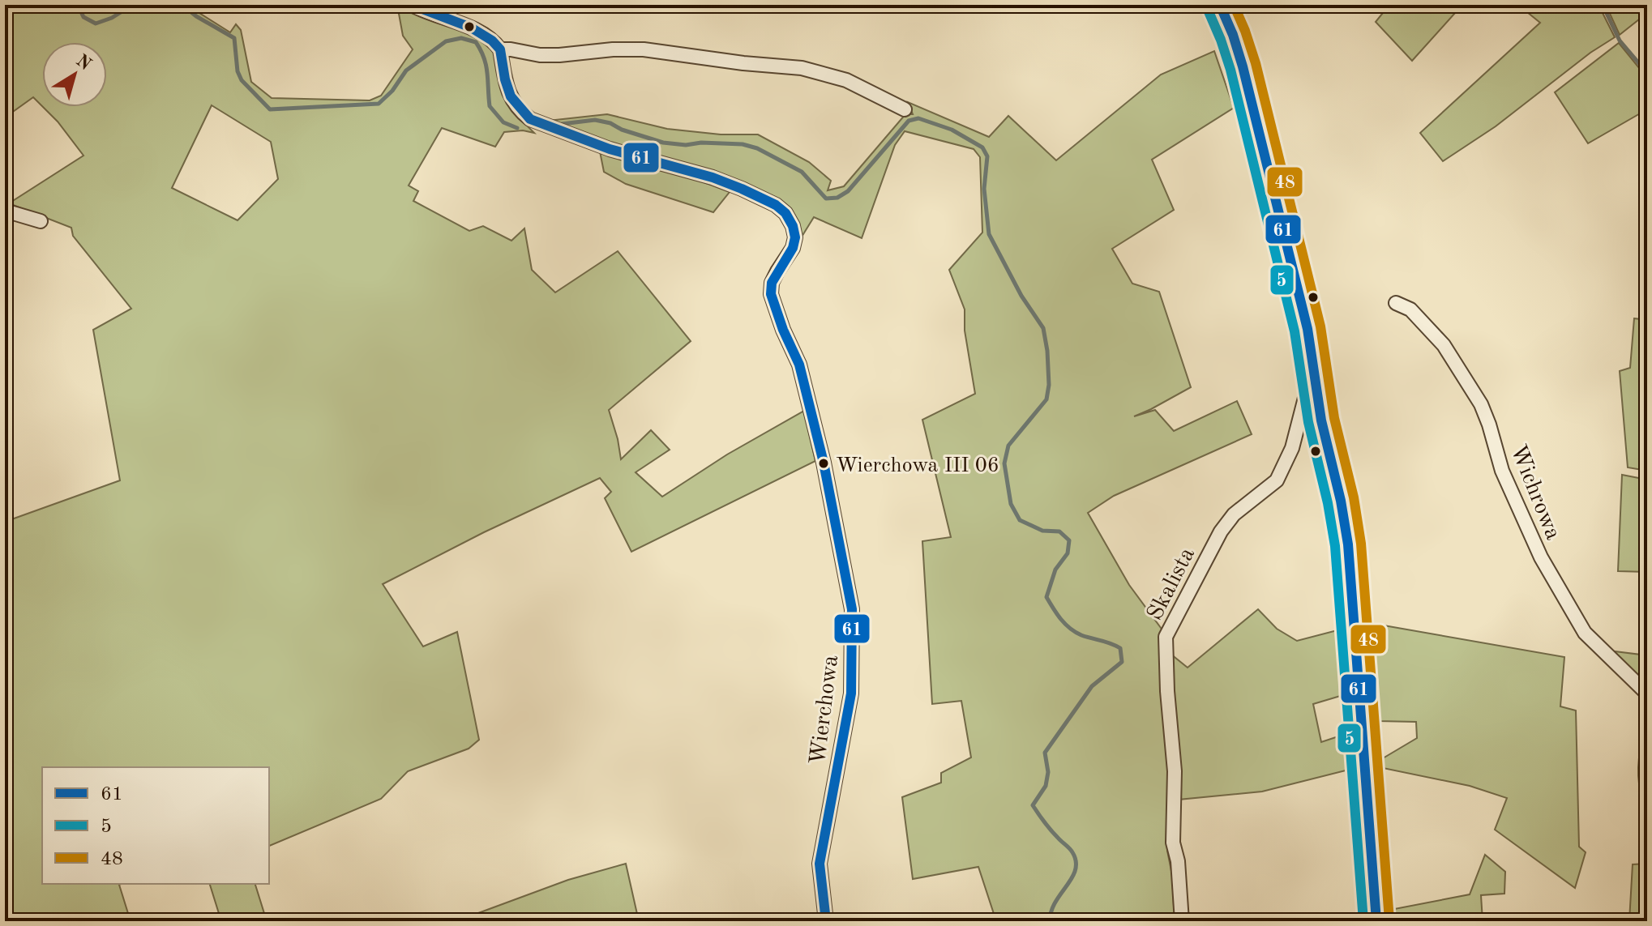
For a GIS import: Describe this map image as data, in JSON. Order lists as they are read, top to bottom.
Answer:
{
  "streets": {
    "street": ["Wichrowa", "Skalista", "Wierchowa"]
  },
  "places": ["Wierchowa III 06"],
  "lines": ["transit line 61", "transit line 48", "transit line 5"],
  "legend": ["61", "5", "48"],
  "north": "top right"
}
